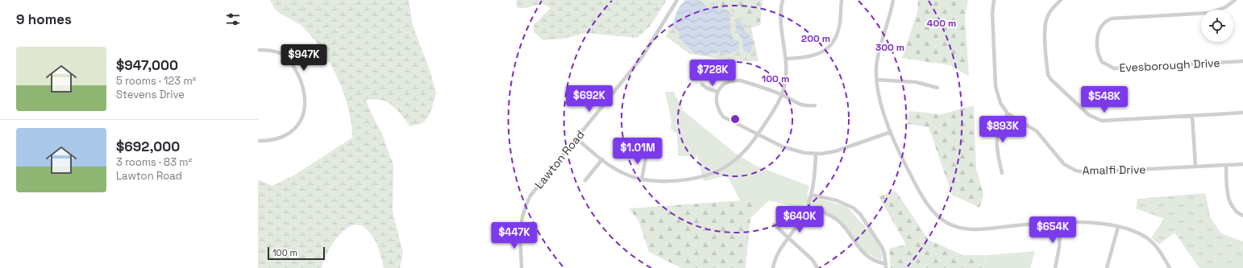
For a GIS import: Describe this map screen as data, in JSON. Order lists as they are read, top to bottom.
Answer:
{
  "streets": {
    "street": ["Evesborough Drive", "Lawton Road", "Amalfi Drive"]
  },
  "scale_bar": "100 m",
  "page": {
    "heading": "9 homes",
    "list": [
      {
        "name": "$947,000",
        "note": "5 rooms · 123 m² · Stevens Drive"
      },
      {
        "name": "$692,000",
        "note": "3 rooms · 83 m² · Lawton Road"
      }
    ],
    "price": [
      "$947K",
      "$728K",
      "$692K",
      "$548K",
      "$893K",
      "$1.01M",
      "$640K",
      "$654K",
      "$447K"
    ],
    "scale": "100 m"
  },
  "rings": [
    "400 m",
    "200 m",
    "300 m",
    "100 m"
  ]
}
